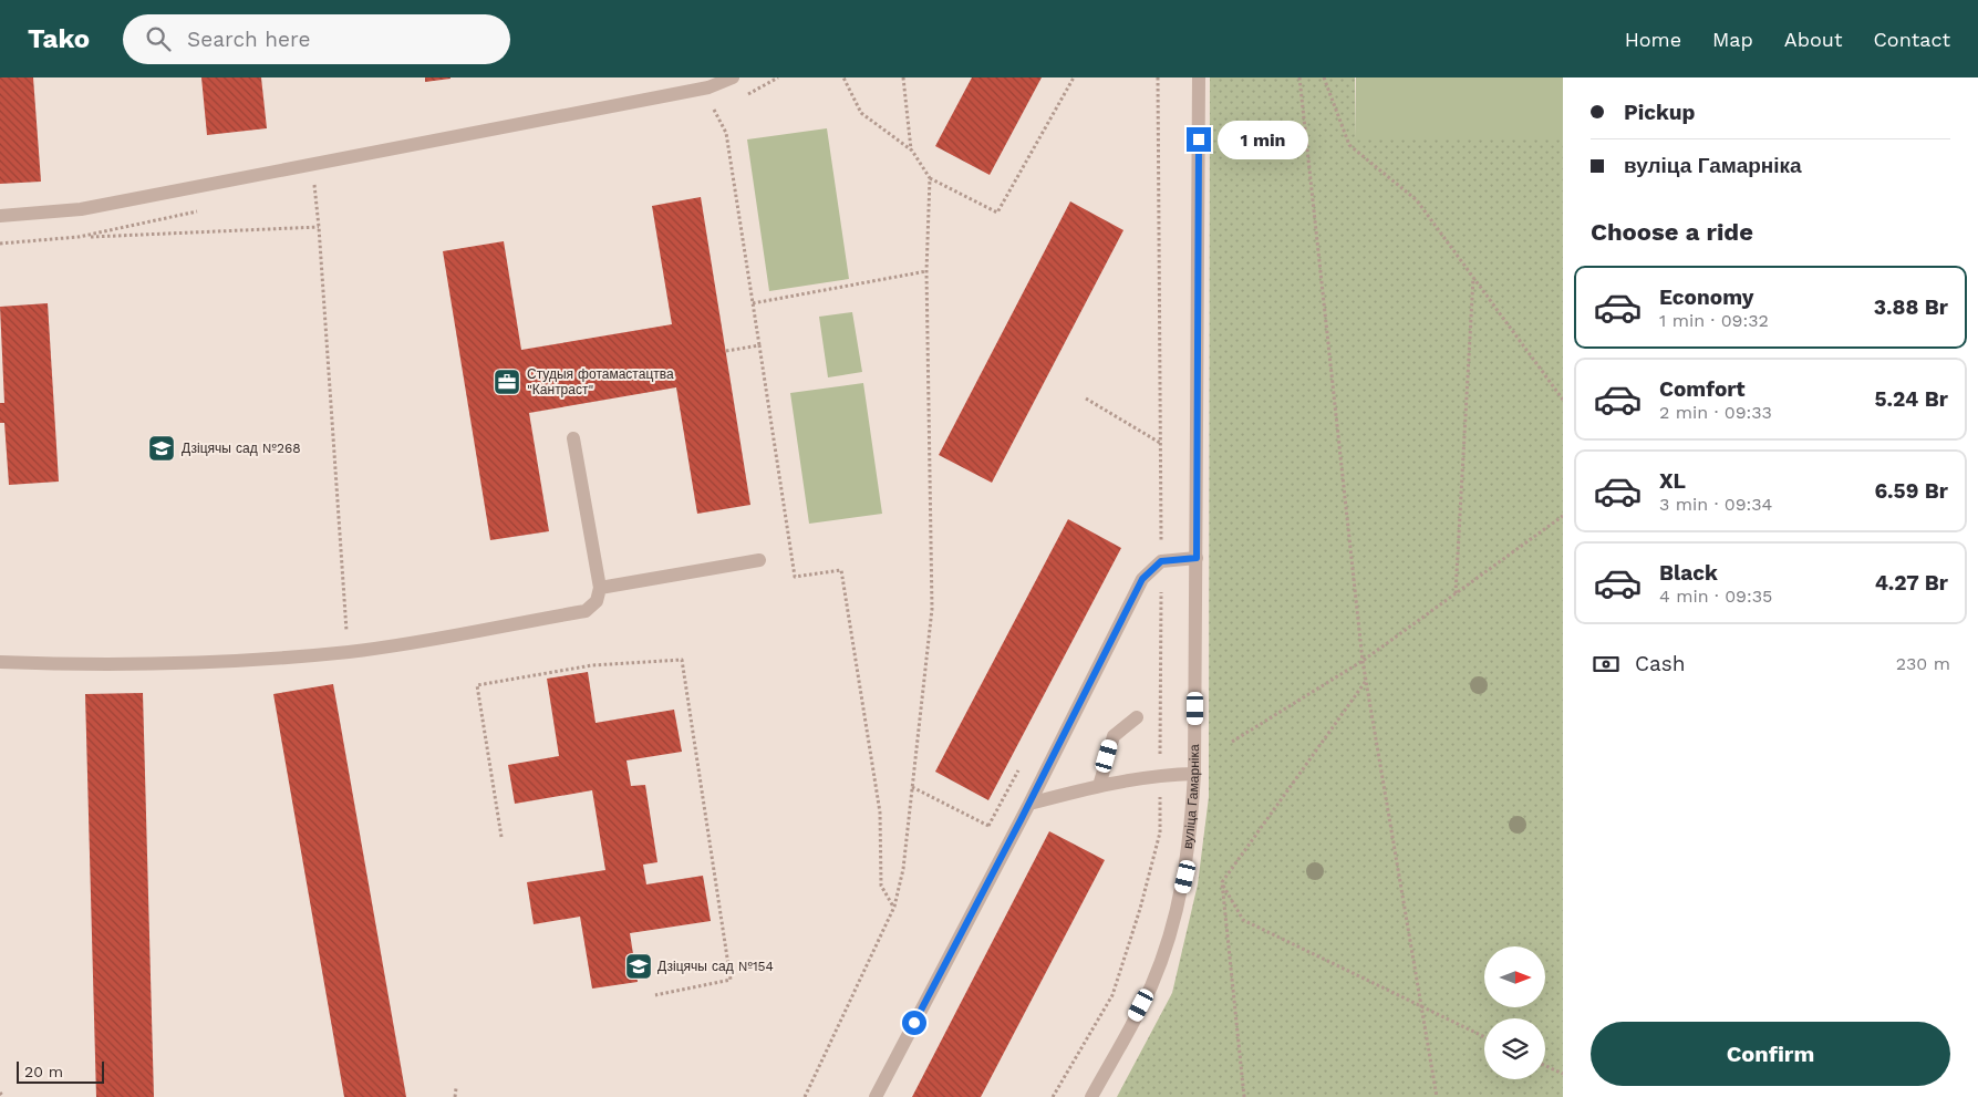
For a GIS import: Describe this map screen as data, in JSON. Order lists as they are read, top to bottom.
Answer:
{
  "streets": {
    "street": ["вуліца Гамарніка"]
  },
  "places": {
    "office": ["Студыя фотамастацтва \"Кантраст\""],
    "school or university": ["Дзіцячы сад №268", "Дзіцячы сад №154"]
  },
  "scale_bar": "20 m",
  "north": "right",
  "page": {
    "header": "Tako",
    "search": "Search here",
    "nav": [
      "Home",
      "Map",
      "About",
      "Contact"
    ],
    "banner": ["Pickup", "вуліца Гамарніка"],
    "bubble": "1 min",
    "heading": "Choose a ride",
    "list": [
      {
        "name": "Economy",
        "note": "1 min · 09:32",
        "value": "3.88 Br"
      },
      {
        "name": "Comfort",
        "note": "2 min · 09:33",
        "value": "5.24 Br"
      },
      {
        "name": "XL",
        "note": "3 min · 09:34",
        "value": "6.59 Br"
      },
      {
        "name": "Black",
        "note": "4 min · 09:35",
        "value": "4.27 Br"
      }
    ],
    "pay": ["Cash", "230 m"],
    "buttons": "Confirm",
    "scale": "20 m"
  }
}
